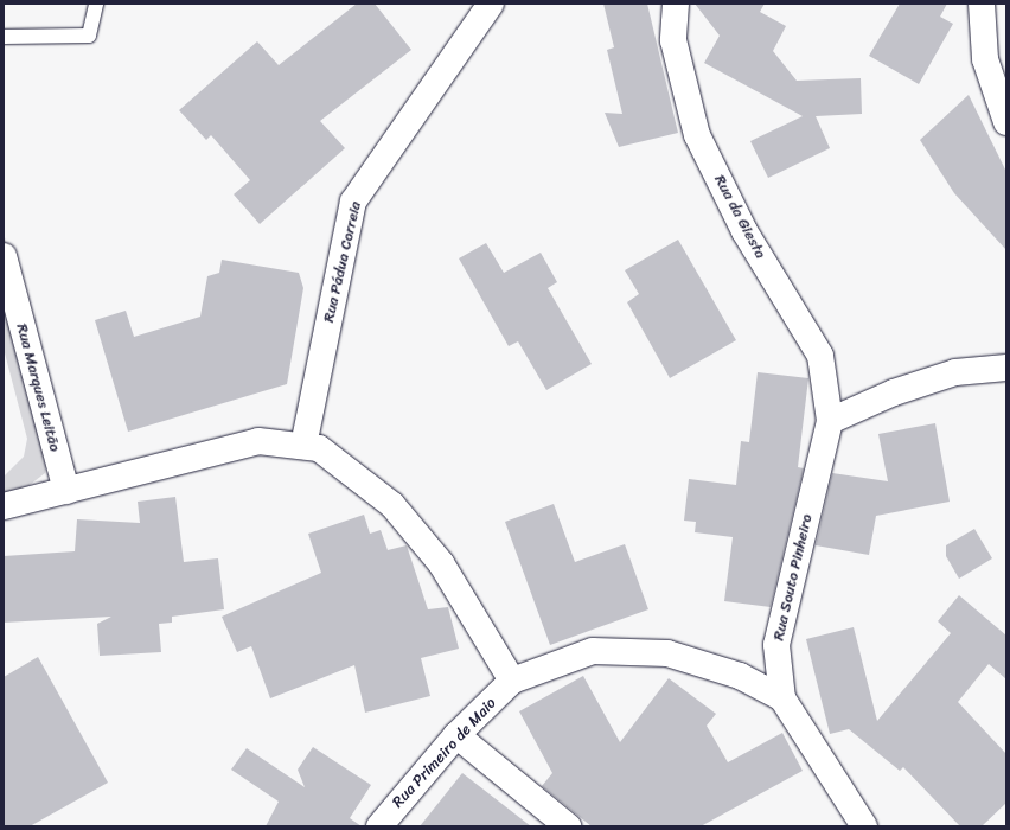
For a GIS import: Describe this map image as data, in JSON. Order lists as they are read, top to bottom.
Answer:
{
  "streets": {
    "street": [
      "Rua da Giesta",
      "Rua Pádua Correia",
      "Rua Marques Leitão",
      "Rua Souto Pinheiro",
      "Rua Primeiro de Maio"
    ]
  },
  "crossings": [
    ["Rua da Giesta", "Rua Souto Pinheiro"]
  ]
}
